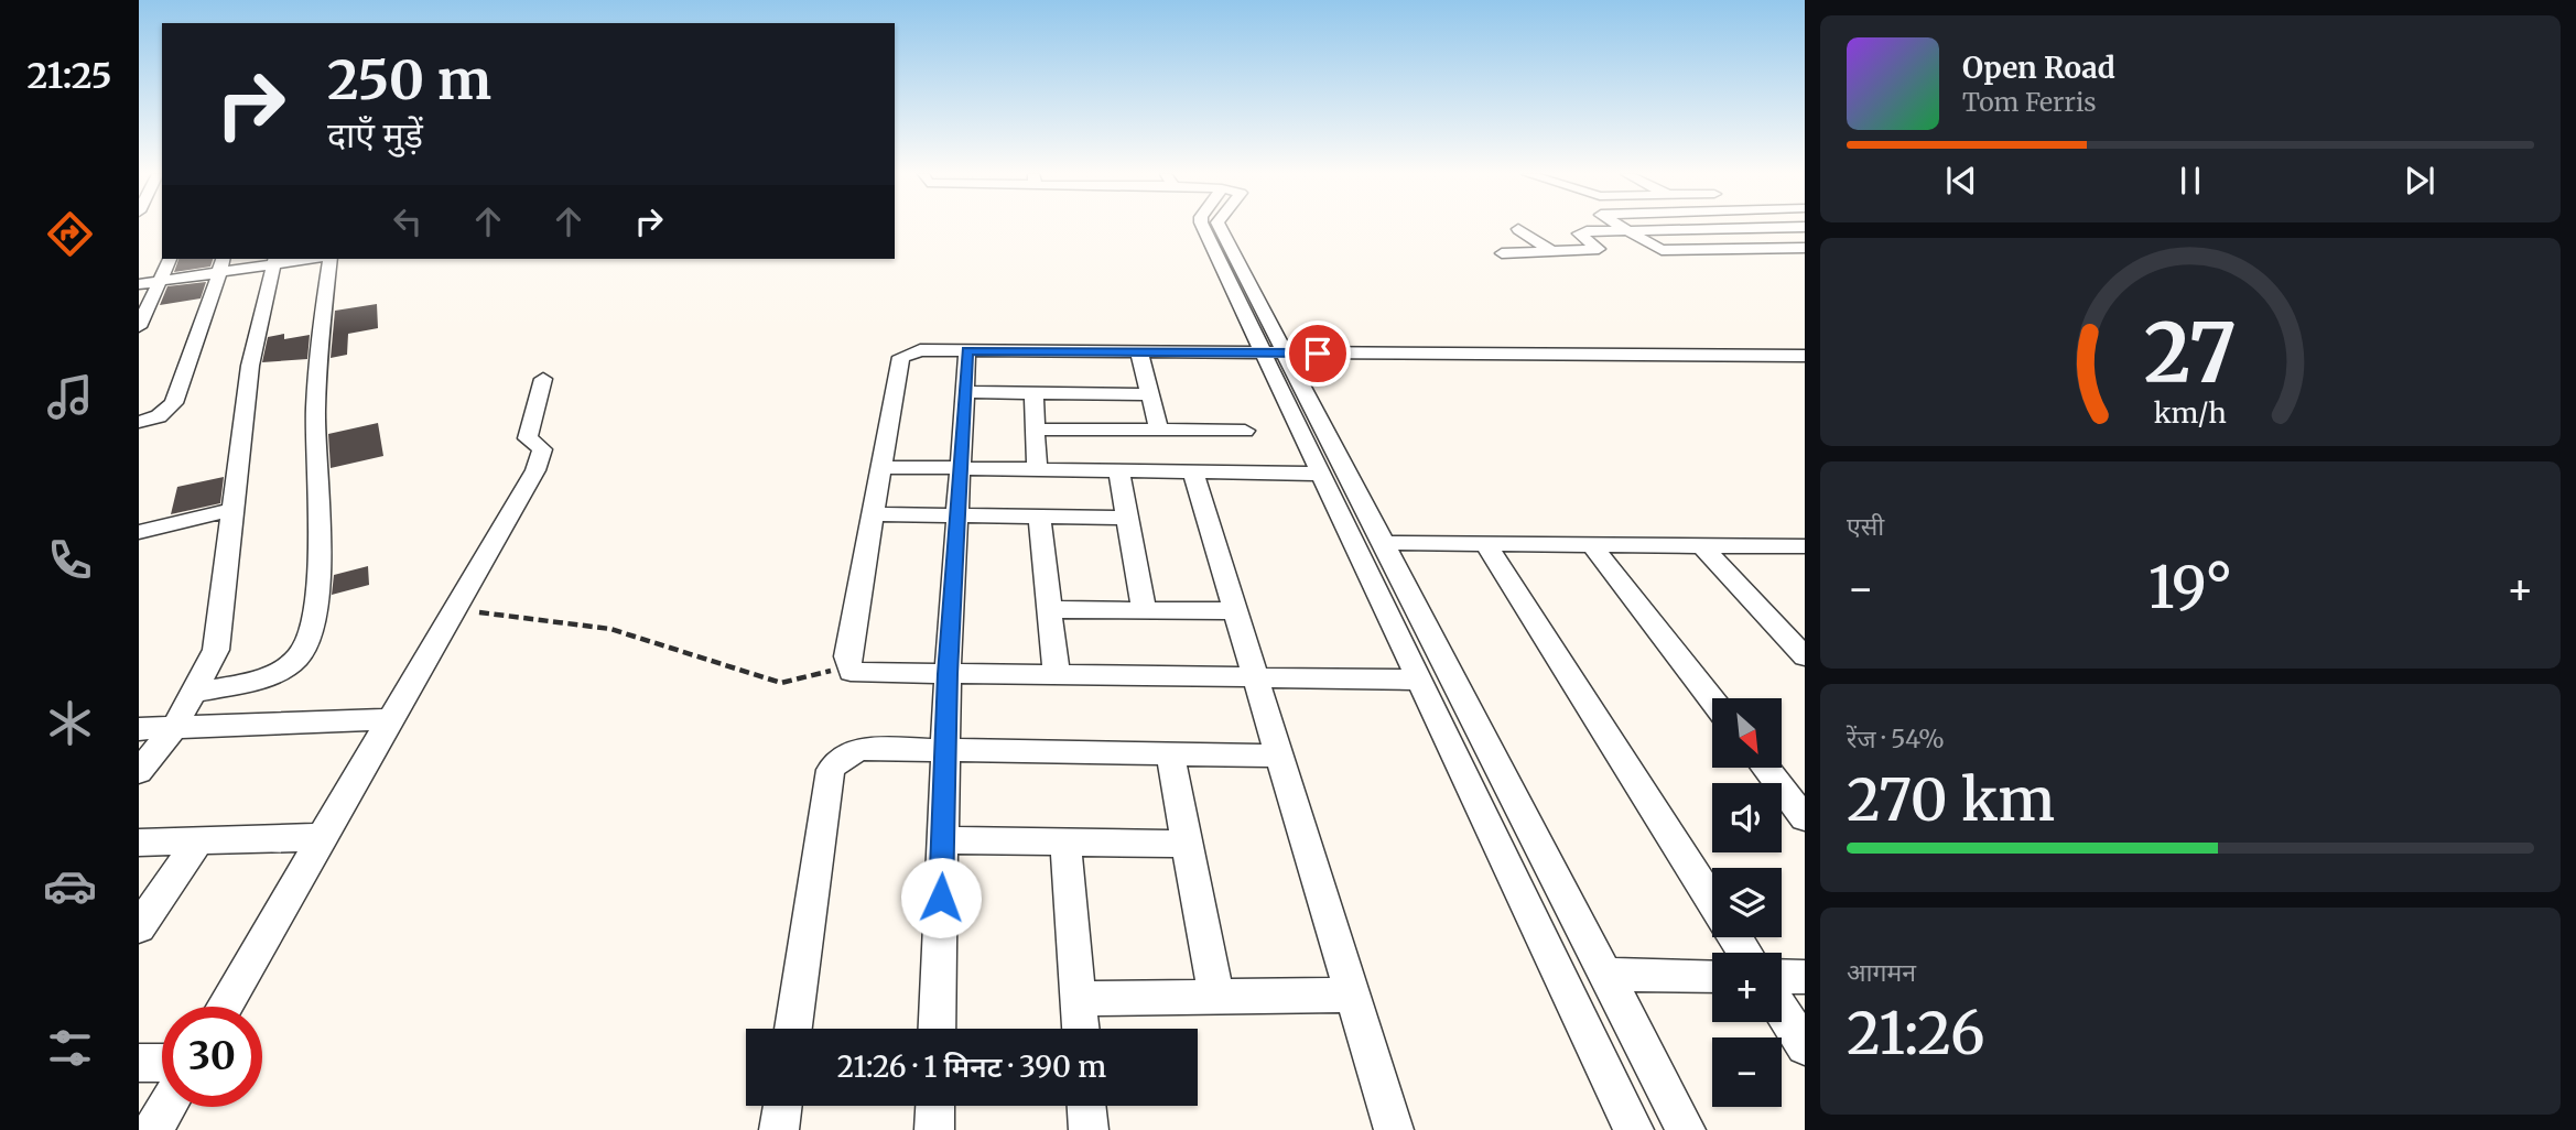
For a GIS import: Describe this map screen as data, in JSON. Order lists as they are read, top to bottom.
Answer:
{
  "north": "bottom right",
  "page": {
    "tabs": "21:25",
    "turn": ["250 m", "दाएँ मुड़ें"],
    "song": ["Open Road", "Tom Ferris"],
    "tile": [
      "एसी",
      ["रेंज · 54%", "270 km"],
      ["आगमन", "21:26"]
    ],
    "heat": ["−", "19°", "+"],
    "map_buttons": ["+", "−"],
    "limit": "30",
    "trip": "21:26 · 1 मिनट · 390 m",
    "gauge": ["27", "km/h"]
  }
}
